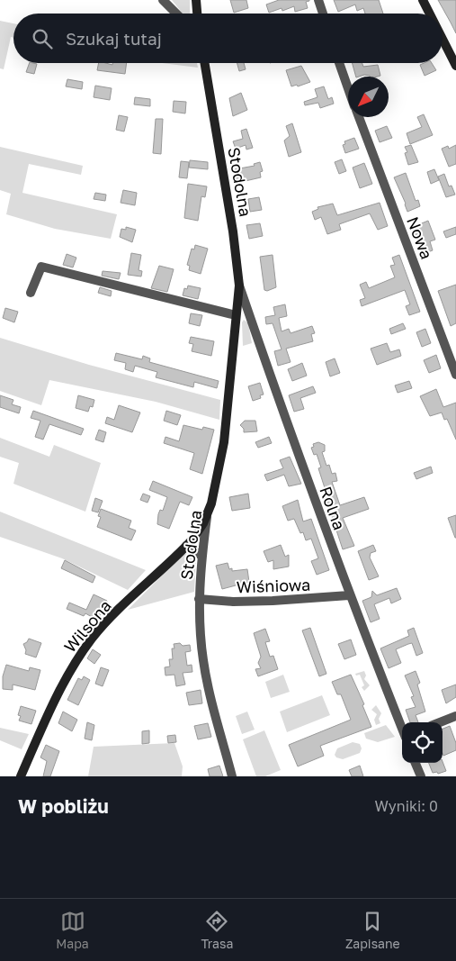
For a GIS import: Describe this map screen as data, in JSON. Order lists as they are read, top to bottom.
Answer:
{
  "streets": {
    "street": [
      "Stodolna",
      "Nowa",
      "Rolna",
      "Wiśniowa",
      "Wilsona"
    ]
  },
  "crossings": [
    ["Stodolna", "Rolna"],
    ["Stodolna", "Wiśniowa"],
    ["Stodolna", "Wilsona"],
    ["Rolna", "Wiśniowa"]
  ],
  "north": "bottom left",
  "page": {
    "search": "Szukaj tutaj",
    "heading": ["W pobliżu", "Wyniki: 0"],
    "nav": ["Mapa", "Trasa", "Zapisane"]
  }
}
